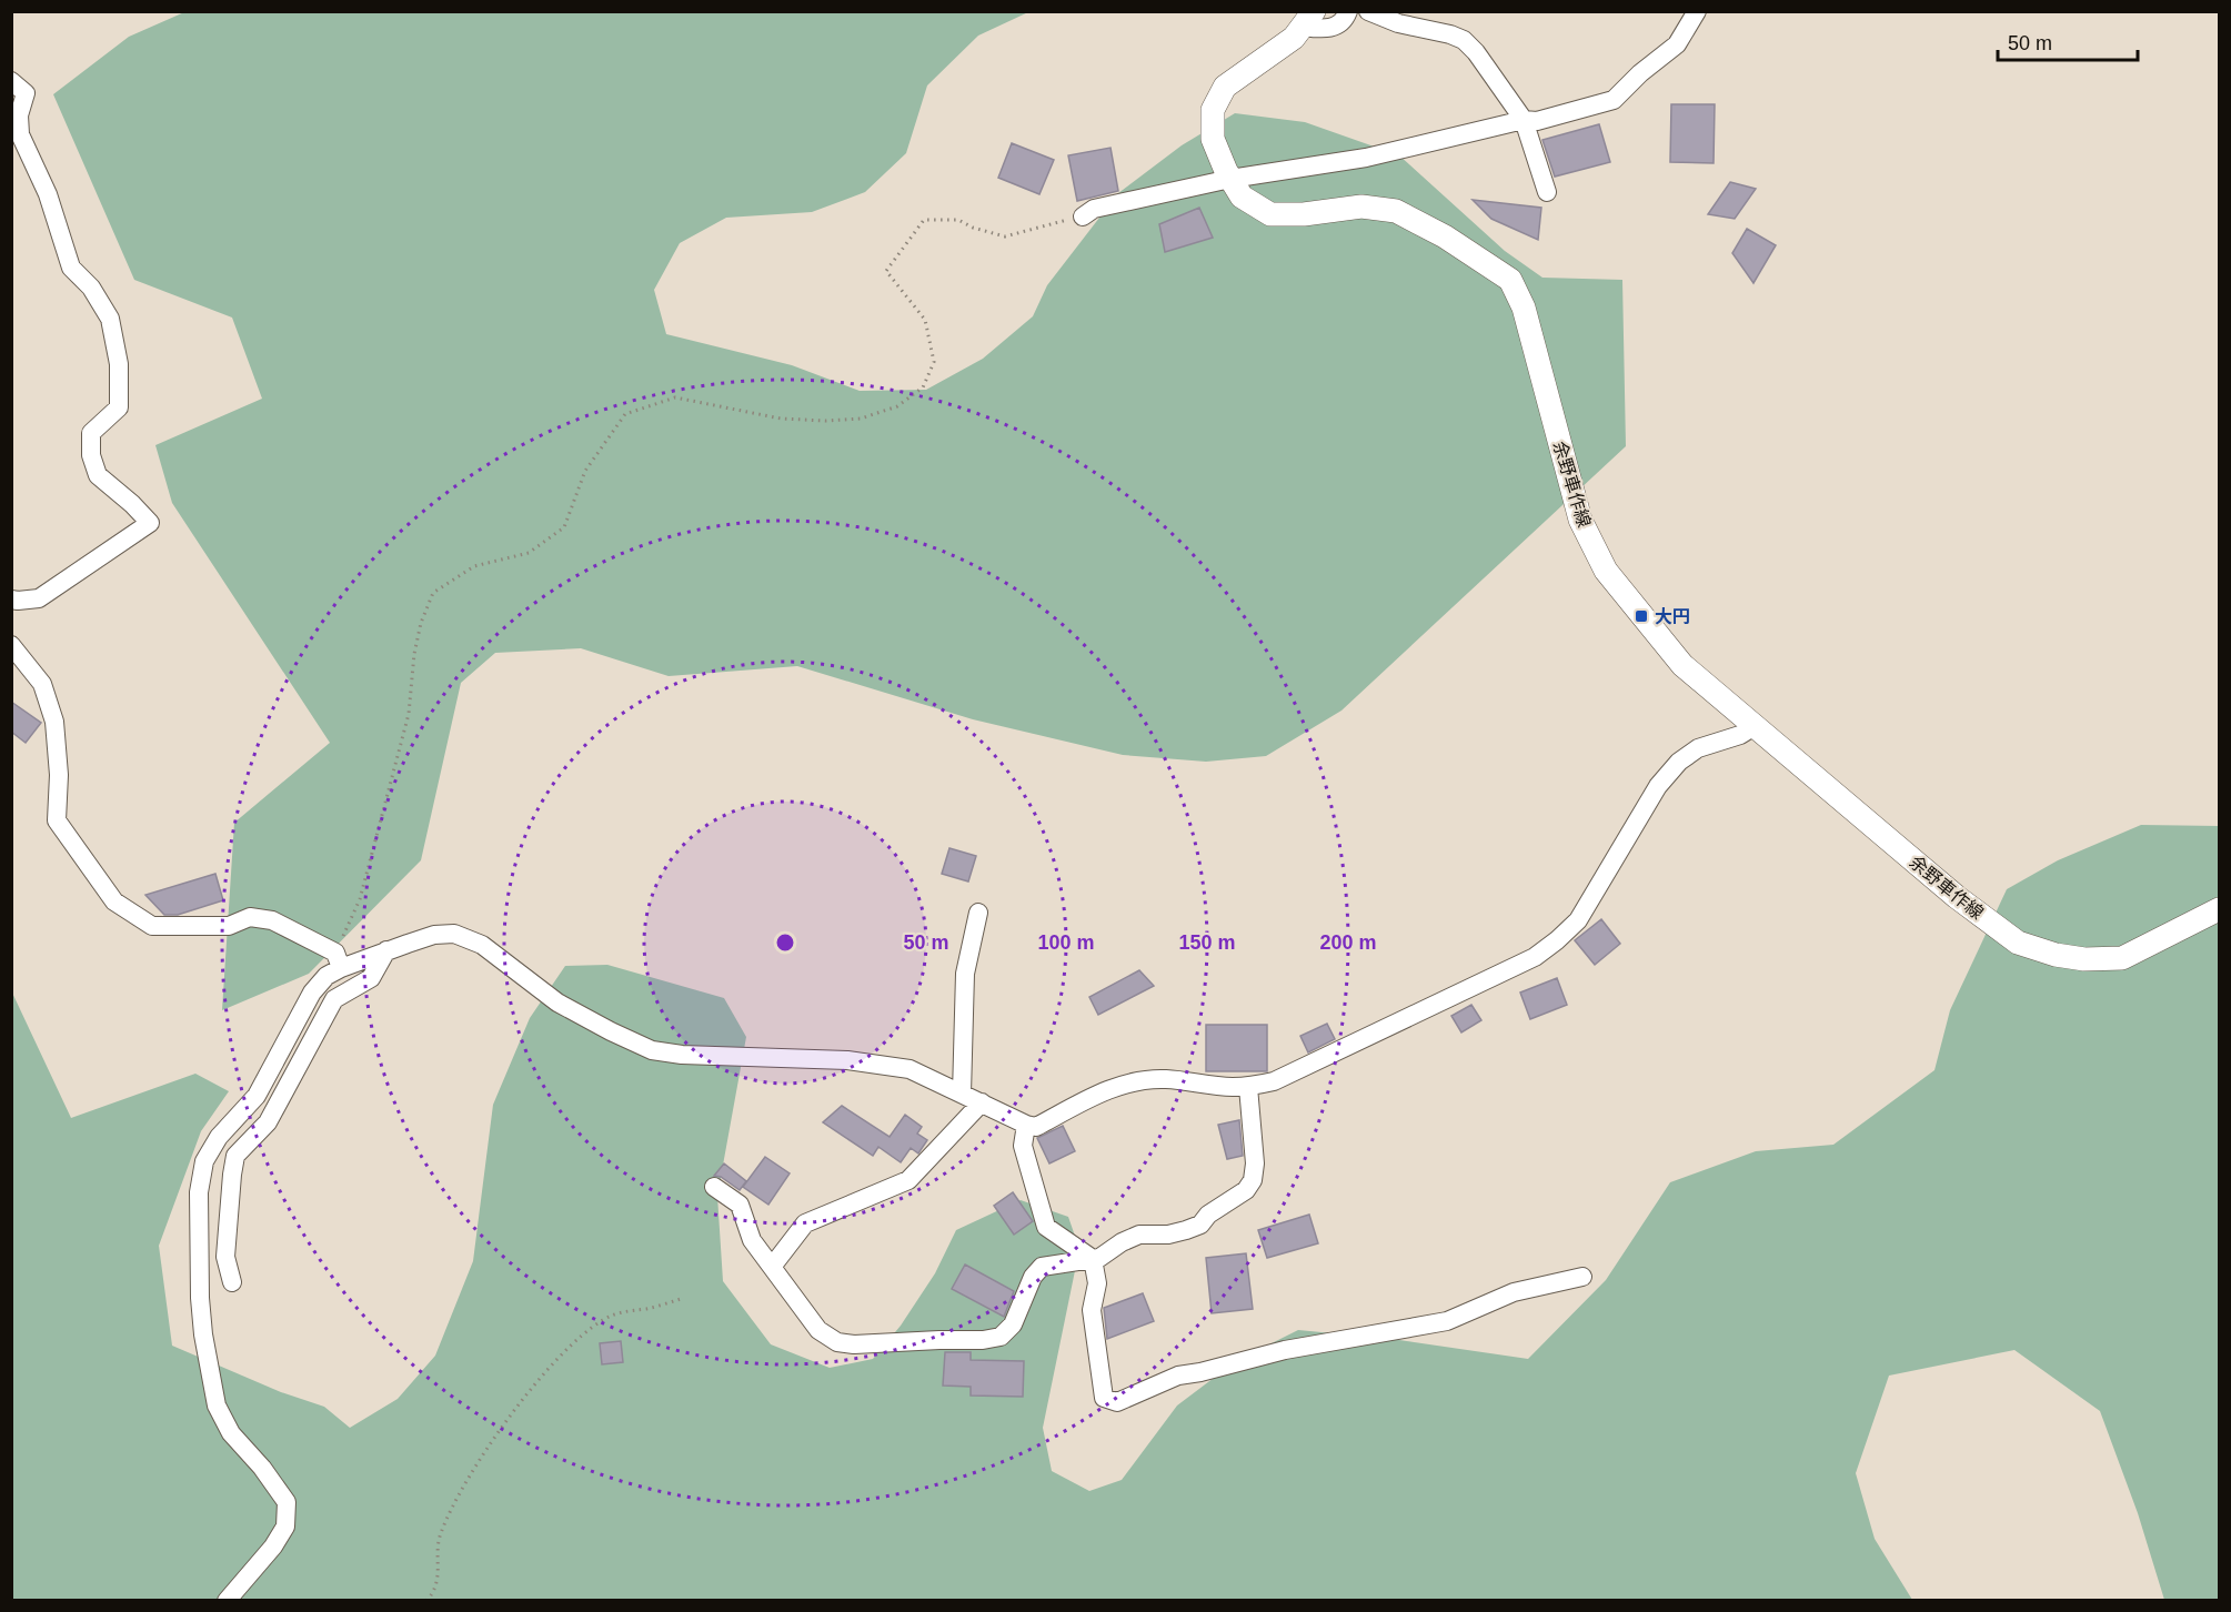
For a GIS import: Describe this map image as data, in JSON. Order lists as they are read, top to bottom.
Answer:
{
  "streets": {
    "main road": ["余野車作線"]
  },
  "places": {
    "transit": ["大円"]
  },
  "scale_bar": "50 m",
  "rings": [
    "50 m",
    "100 m",
    "150 m",
    "200 m"
  ]
}
